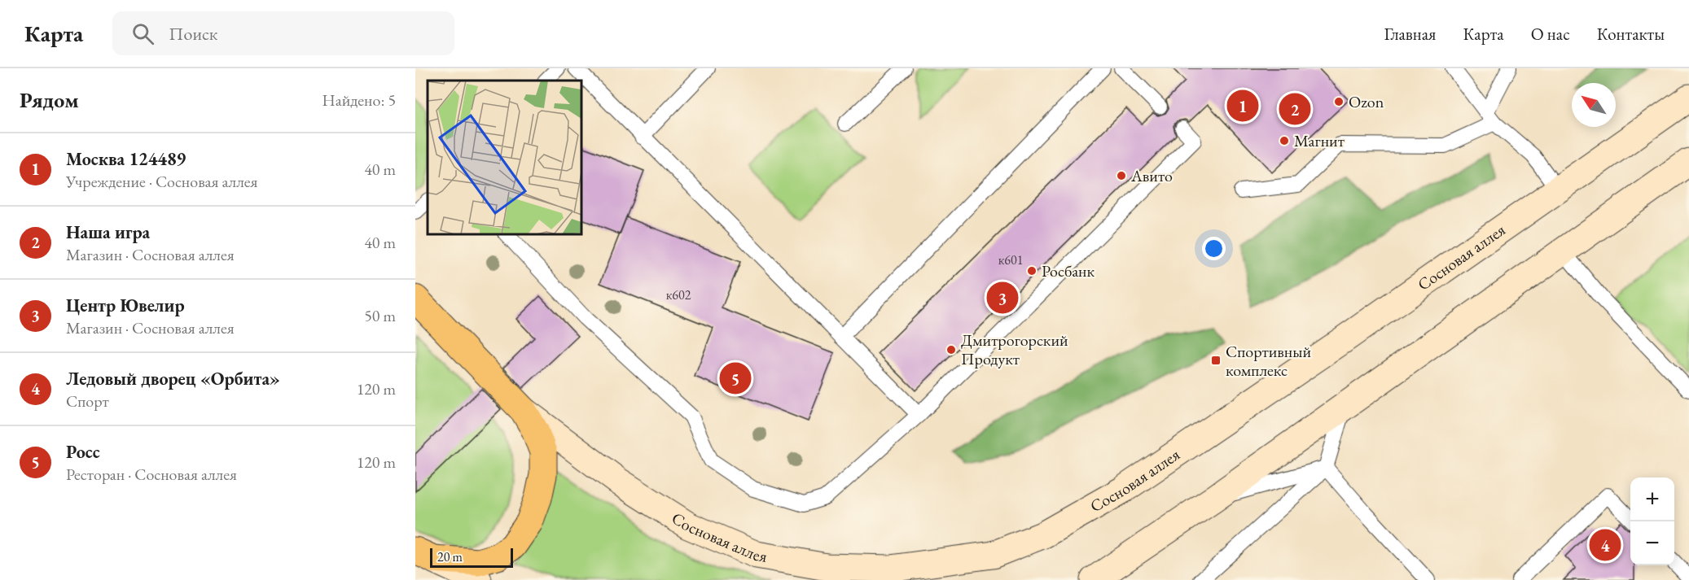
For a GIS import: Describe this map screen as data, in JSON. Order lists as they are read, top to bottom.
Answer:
{
  "streets": {
    "main road": ["Сосновая аллея"]
  },
  "places": {
    "other": [
      "Ozon",
      "Магнит",
      "Авито",
      "Росбанк",
      "Дмитрогорский Продукт"
    ],
    "transit": ["Спортивный комплекс"]
  },
  "house_numbers": ["к601", "к602"],
  "scale_bar": "20 m",
  "north": "top left",
  "page": {
    "header": "Карта",
    "search": "Поиск",
    "nav": [
      "Главная",
      "Карта",
      "О нас",
      "Контакты"
    ],
    "heading": ["Рядом", "Найдено: 5"],
    "pins": [
      "1",
      "2",
      "3",
      "5",
      "4"
    ],
    "list": [
      {
        "mark": "1",
        "name": "Москва 124489",
        "note": "Учреждение · Сосновая аллея",
        "value": "40 m"
      },
      {
        "mark": "2",
        "name": "Наша игра",
        "note": "Магазин · Сосновая аллея",
        "value": "40 m"
      },
      {
        "mark": "3",
        "name": "Центр Ювелир",
        "note": "Магазин · Сосновая аллея",
        "value": "50 m"
      },
      {
        "mark": "4",
        "name": "Ледовый дворец «Орбита»",
        "note": "Спорт",
        "value": "120 m"
      },
      {
        "mark": "5",
        "name": "Росс",
        "note": "Ресторан · Сосновая аллея",
        "value": "120 m"
      }
    ],
    "map_buttons": ["+", "−"],
    "scale": "20 m"
  }
}
